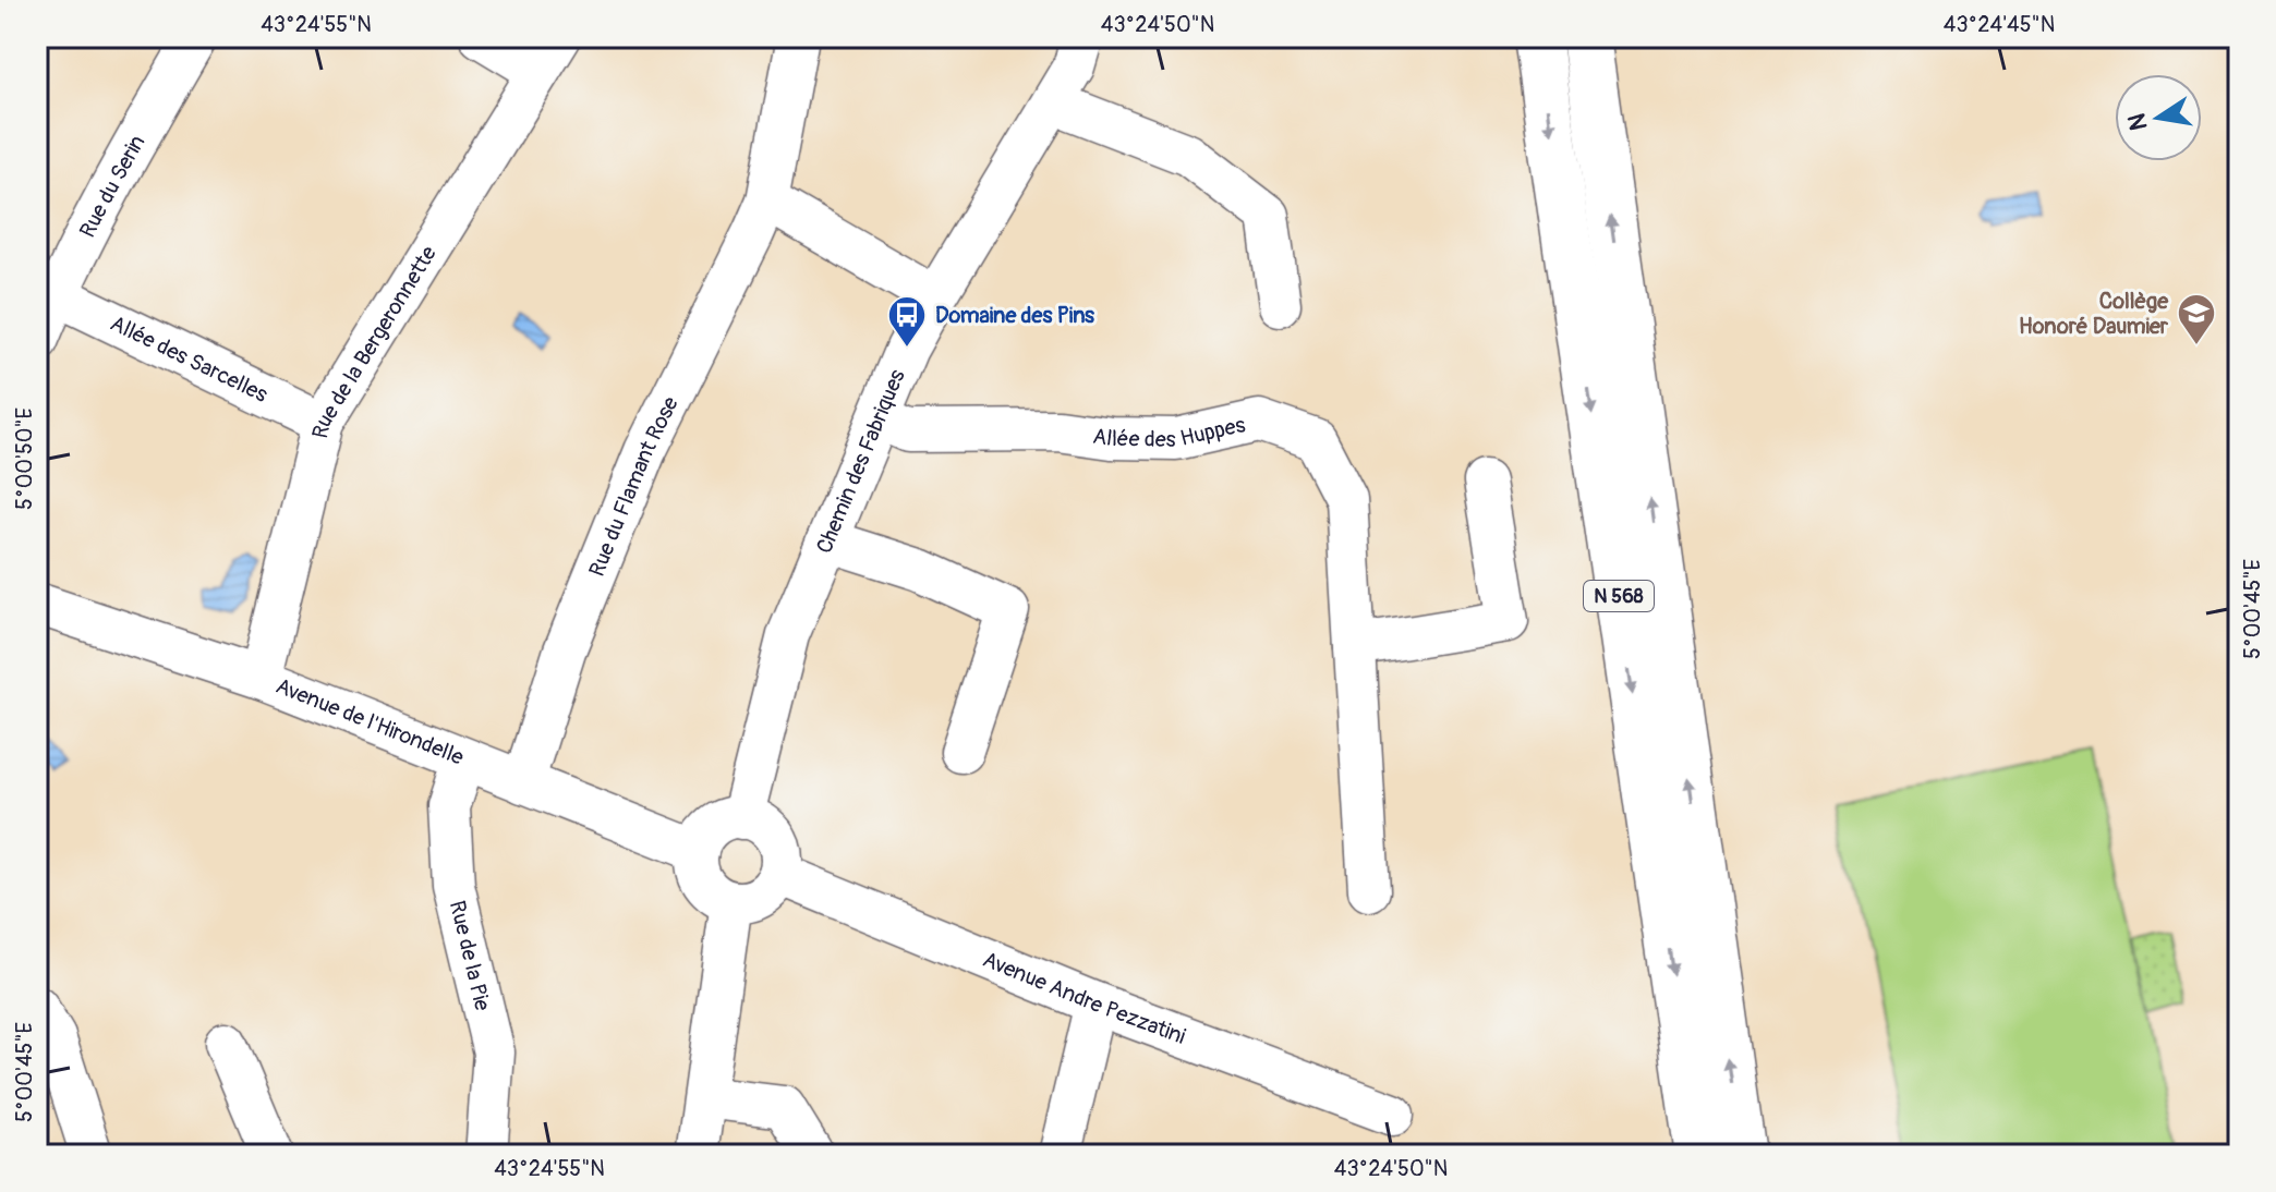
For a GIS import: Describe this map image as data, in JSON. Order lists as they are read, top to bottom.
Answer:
{
  "streets": {
    "highway": ["N 568"],
    "street": [
      "Rue du Serin",
      "Rue de la Bergeronnette",
      "Allée des Sarcelles",
      "Allée des Huppes",
      "Chemin des Fabriques",
      "Rue du Flamant Rose",
      "Avenue de l'Hirondelle",
      "Rue de la Pie",
      "Avenue Andre Pezzatini"
    ]
  },
  "crossings": [
    ["Rue du Serin", "Allée des Sarcelles"],
    ["Rue de la Bergeronnette", "Allée des Sarcelles"],
    ["Rue de la Bergeronnette", "Avenue de l'Hirondelle"],
    ["Allée des Huppes", "Chemin des Fabriques"],
    ["Chemin des Fabriques", "Avenue de l'Hirondelle"],
    ["Chemin des Fabriques", "Avenue Andre Pezzatini"],
    ["Rue du Flamant Rose", "Avenue de l'Hirondelle"],
    ["Avenue de l'Hirondelle", "Rue de la Pie"],
    ["Avenue de l'Hirondelle", "Avenue Andre Pezzatini"]
  ],
  "places": {
    "school or university": ["Collège Honoré Daumier"],
    "bus stop": ["Domaine des Pins"]
  },
  "north": "left",
  "coordinates": [
    "43°24'55\"N",
    "43°24'50\"N",
    "43°24'45\"N",
    "5°00'50\"E",
    "5°00'45\"E"
  ]
}
